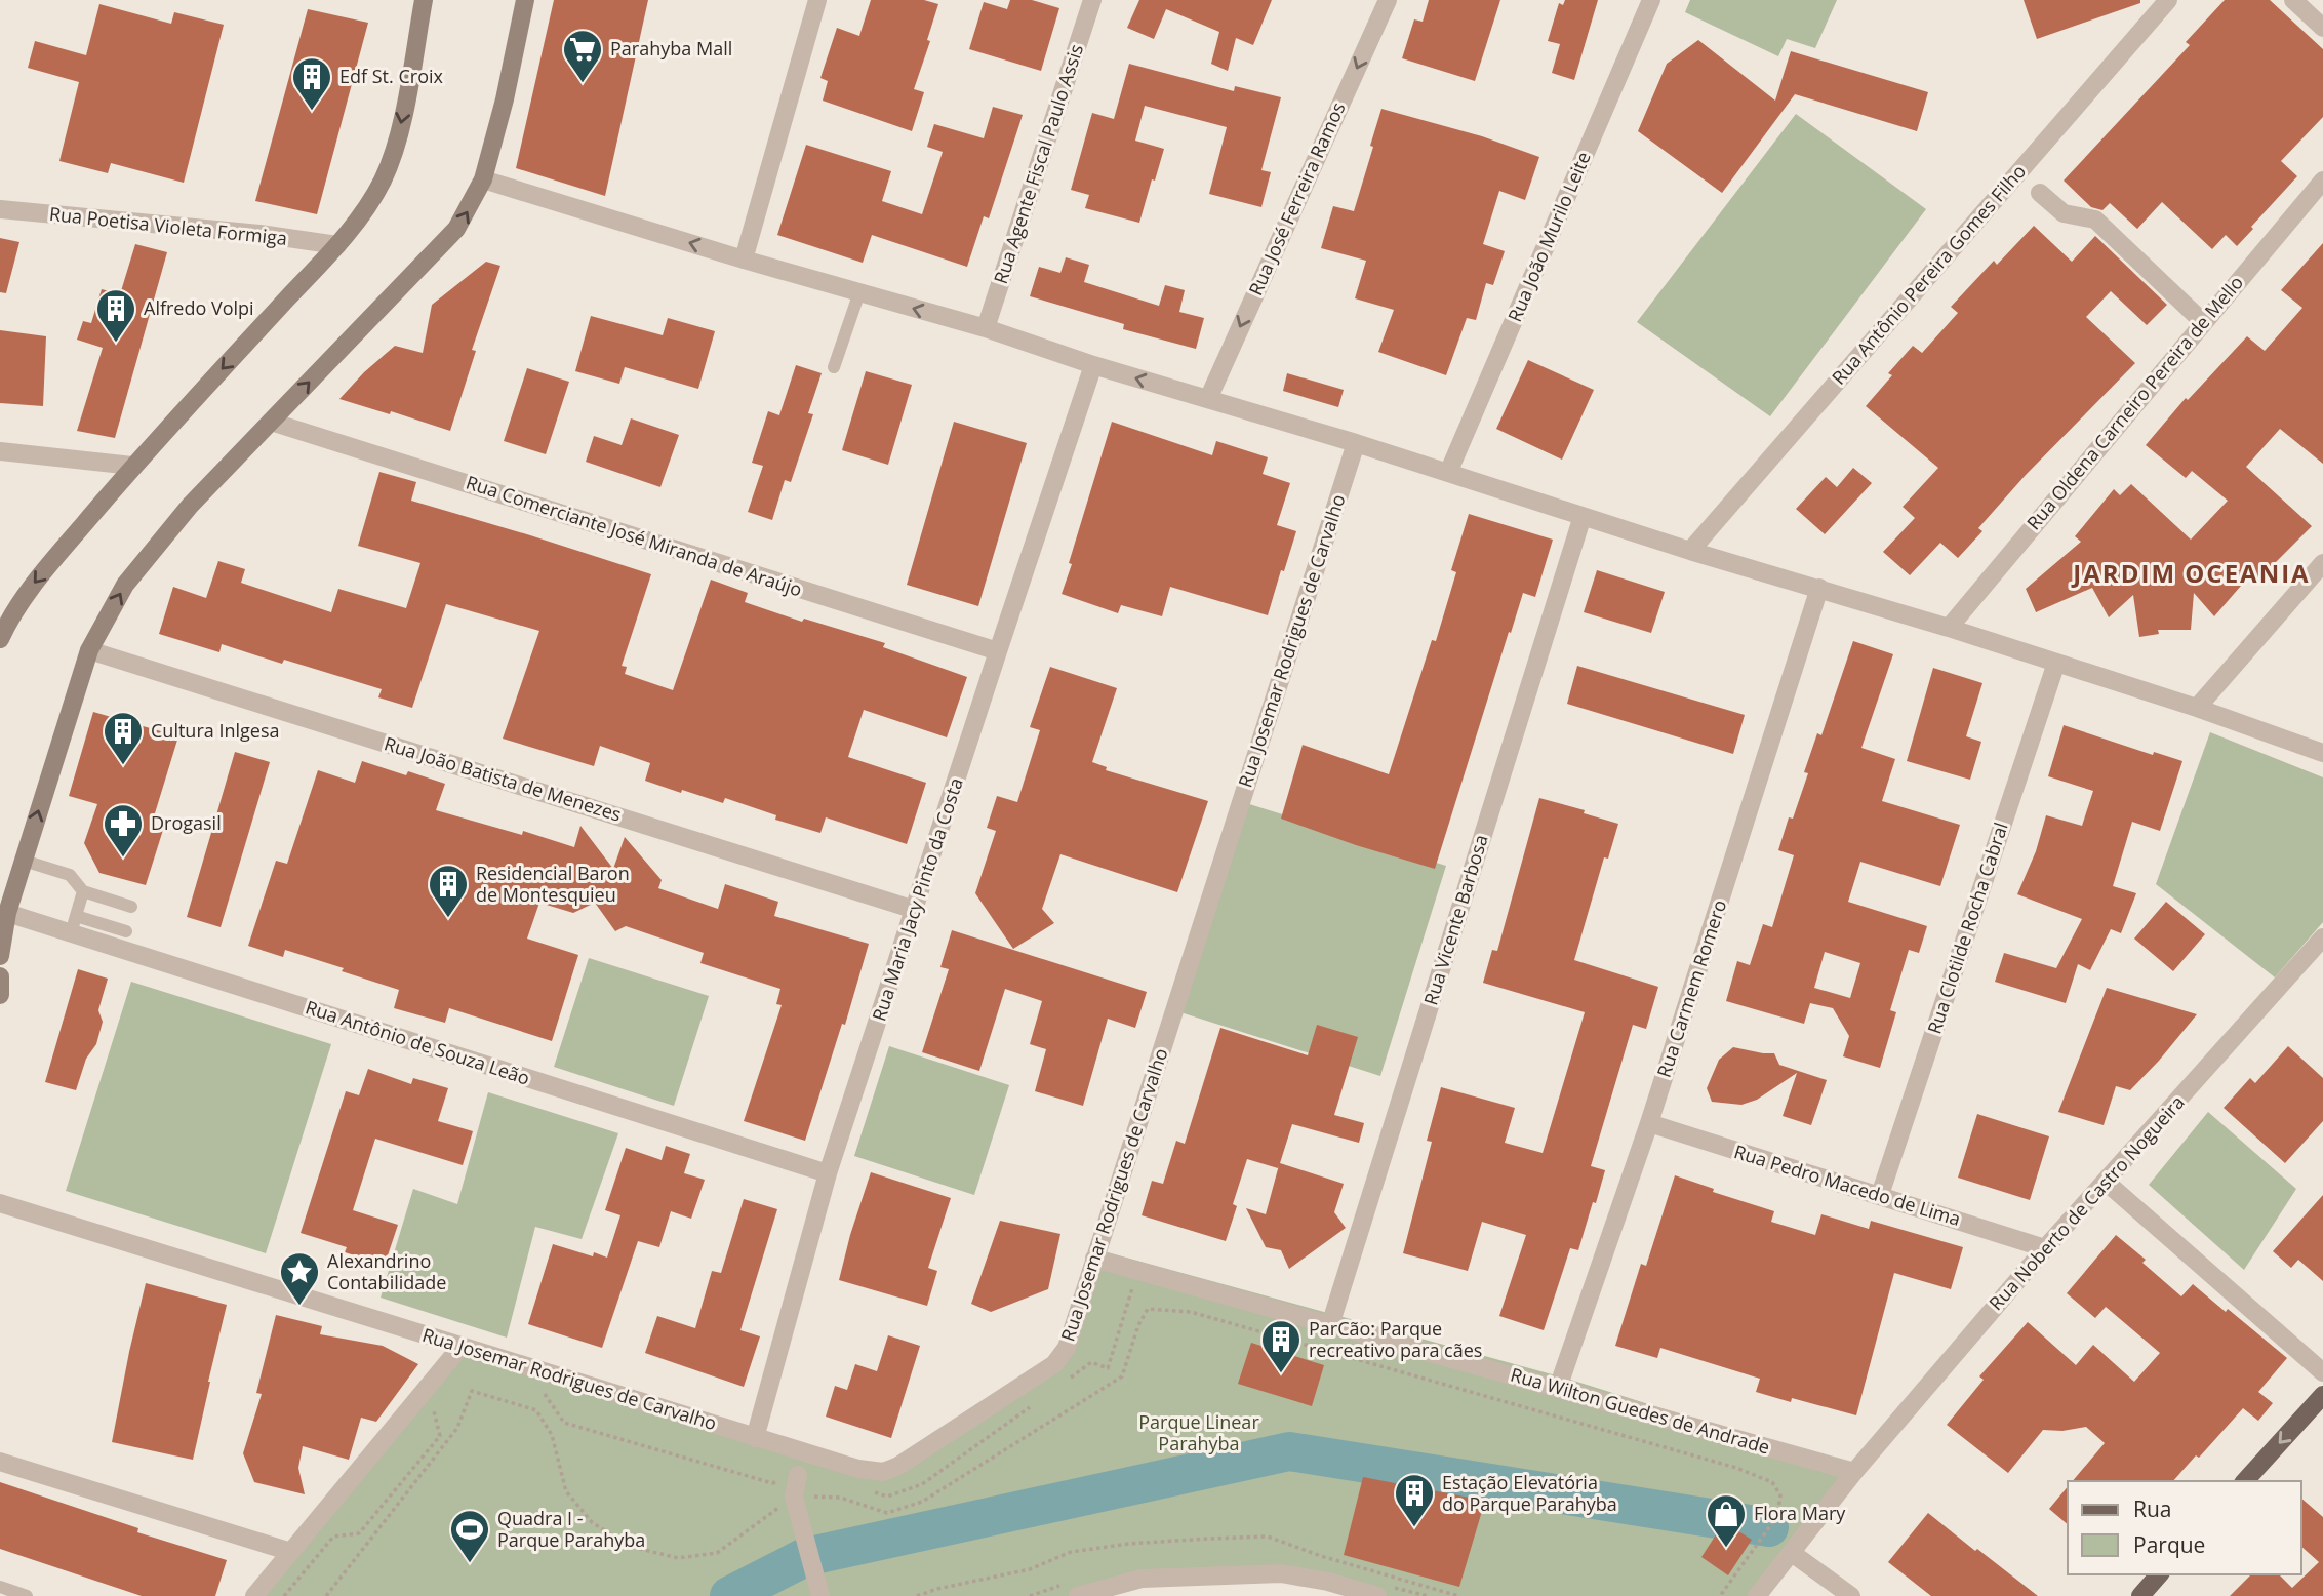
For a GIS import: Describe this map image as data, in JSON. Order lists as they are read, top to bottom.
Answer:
{
  "streets": {
    "street": [
      "Rua Agente Fiscal Paulo Assis",
      "Rua José Ferreira Ramos",
      "Rua Poetisa Violeta Formiga",
      "Rua João Murilo Leite",
      "Rua Antônio Pereira Gomes Filho",
      "Rua Oldena Carneiro Pereira de Mello",
      "Rua Comerciante José Miranda de Araújo",
      "Rua Josemar Rodrigues de Carvalho",
      "Rua João Batista de Menezes",
      "Rua Maria Jacy Pinto da Costa",
      "Rua Vicente Barbosa",
      "Rua Clotilde Rocha Cabral",
      "Rua Carmem Romero",
      "Rua Antônio de Souza Leão",
      "Rua Pedro Macedo de Lima",
      "Rua Noberto de Castro Nogueira",
      "Rua Wilton Guedes de Andrade"
    ]
  },
  "crossings": [
    ["Rua Comerciante José Miranda de Araújo", "Rua Maria Jacy Pinto da Costa"],
    ["Rua Josemar Rodrigues de Carvalho", "Rua Maria Jacy Pinto da Costa"],
    ["Rua Josemar Rodrigues de Carvalho", "Rua Wilton Guedes de Andrade"],
    ["Rua João Batista de Menezes", "Rua Maria Jacy Pinto da Costa"],
    ["Rua Maria Jacy Pinto da Costa", "Rua Antônio de Souza Leão"],
    ["Rua Vicente Barbosa", "Rua Wilton Guedes de Andrade"],
    ["Rua Clotilde Rocha Cabral", "Rua Pedro Macedo de Lima"],
    ["Rua Carmem Romero", "Rua Pedro Macedo de Lima"],
    ["Rua Carmem Romero", "Rua Wilton Guedes de Andrade"],
    ["Rua Pedro Macedo de Lima", "Rua Noberto de Castro Nogueira"],
    ["Rua Noberto de Castro Nogueira", "Rua Wilton Guedes de Andrade"]
  ],
  "one_way": ["Rua José Ferreira Ramos"],
  "districts": ["JARDIM OCEANIA"],
  "parks": ["Parque Linear Parahyba"],
  "places": {
    "supermarket": ["Parahyba Mall"],
    "building": [
      "Edf St. Croix",
      "Alfredo Volpi",
      "Cultura Inlgesa",
      "Residencial Baron de Montesquieu",
      "ParCão: Parque recreativo para cães",
      "Estação Elevatória do Parque Parahyba"
    ],
    "pharmacy": ["Drogasil"],
    "place": ["Alexandrino Contabilidade"],
    "shop": ["Flora Mary"],
    "sports": ["Quadra I - Parque Parahyba"]
  },
  "legend": ["Rua", "Parque"]
}
